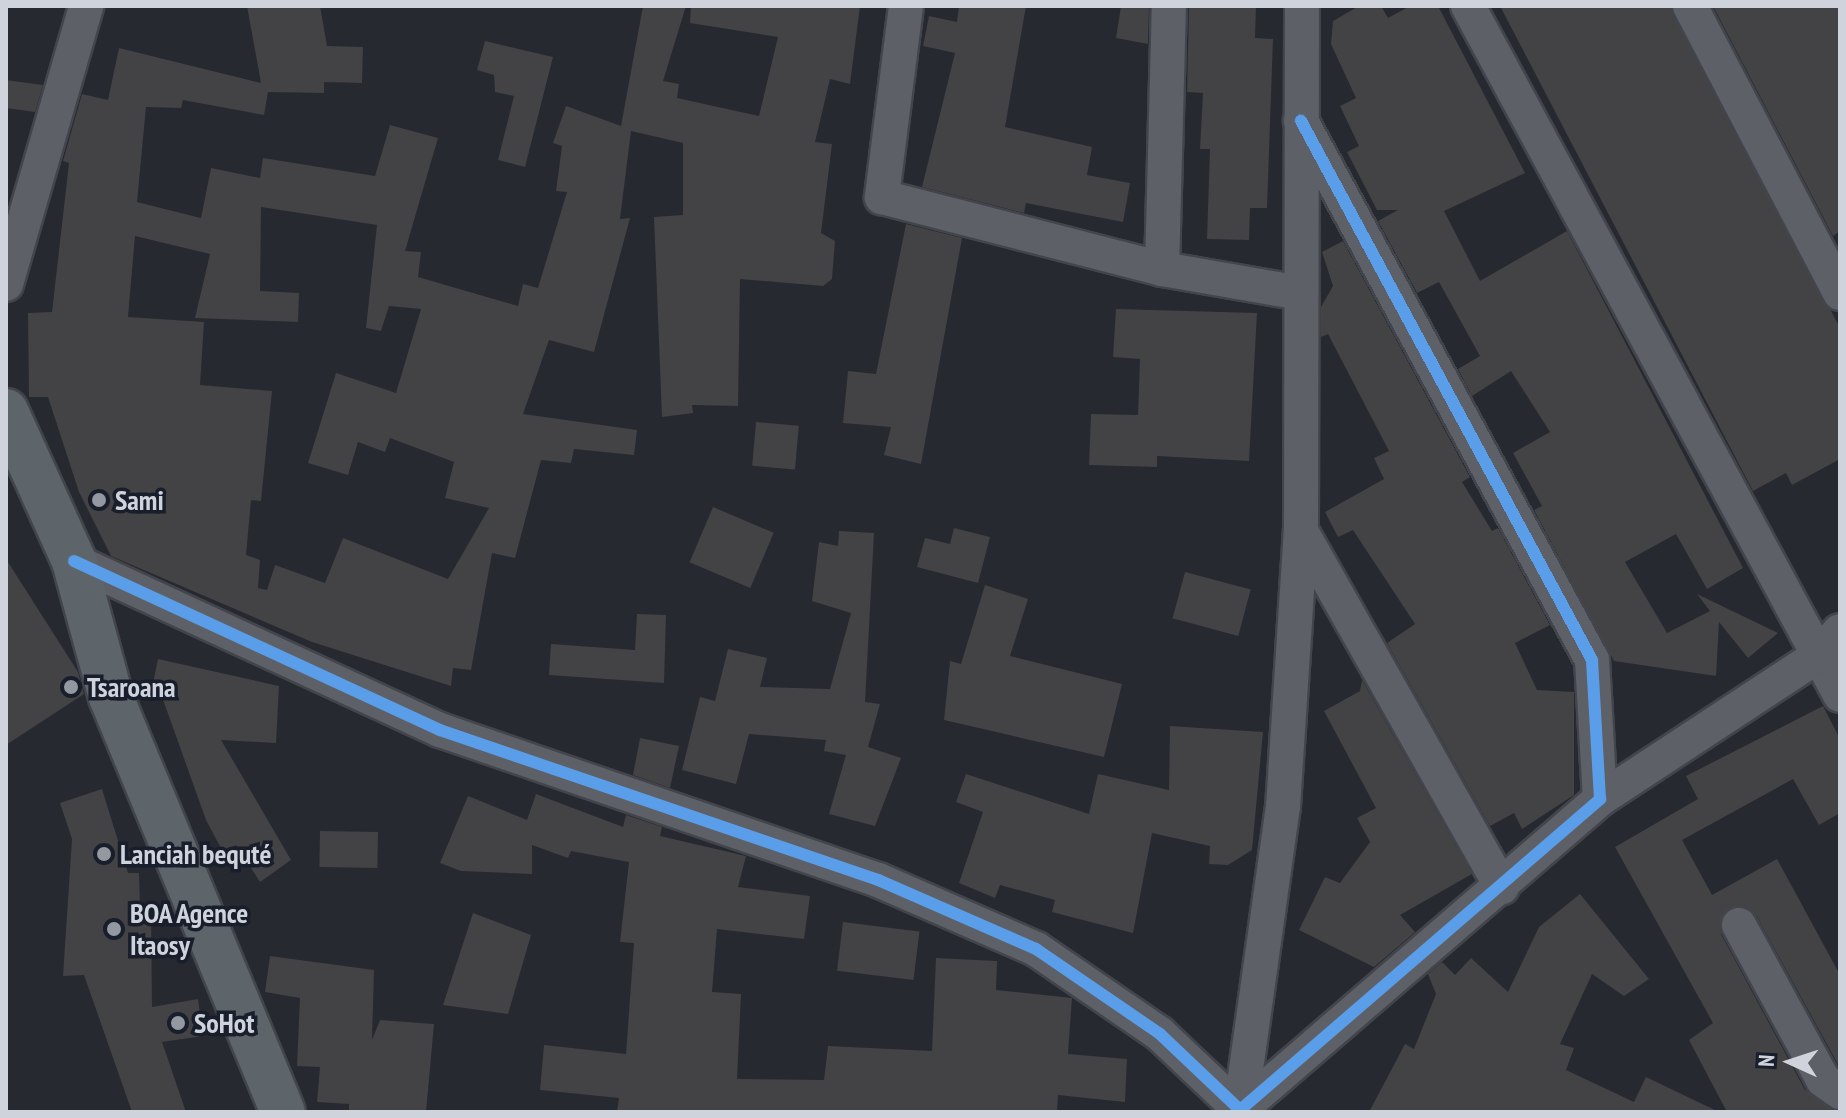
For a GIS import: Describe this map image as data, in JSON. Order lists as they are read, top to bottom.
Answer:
{
  "places": [
    "Sami",
    "Tsaroana",
    "Lanciah bequté",
    "BOA Agence Itaosy",
    "SoHot"
  ],
  "north": "left"
}
